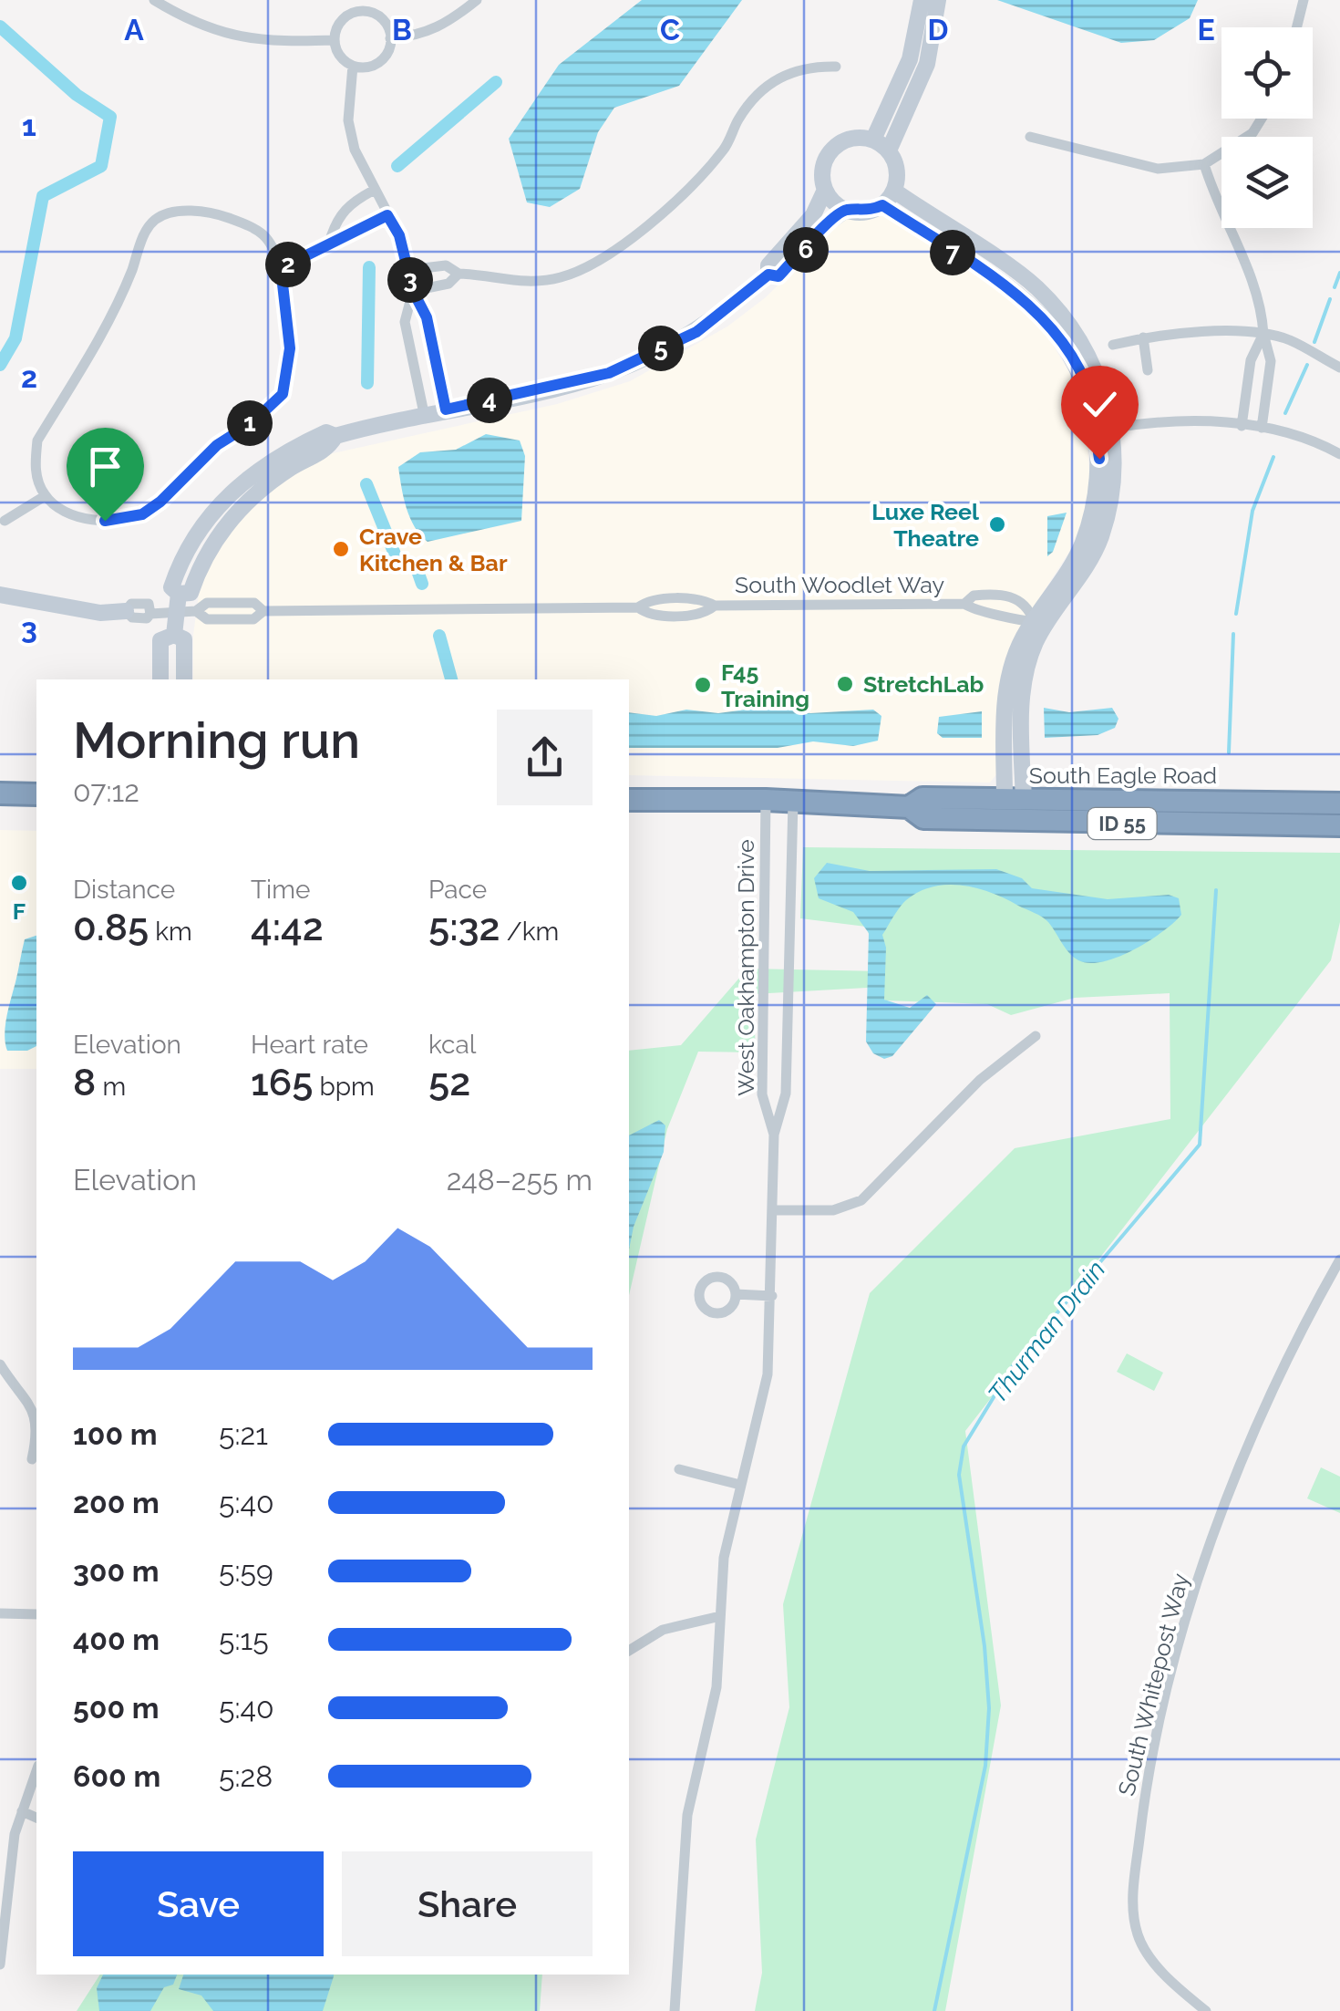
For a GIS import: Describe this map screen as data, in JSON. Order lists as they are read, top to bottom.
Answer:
{
  "streets": {
    "highway": ["South Eagle Road", "ID 55"],
    "street": ["South Woodlet Way", "West Oakhampton Drive", "South Whitepost Way"]
  },
  "crossings": [
    ["South Eagle Road", "West Oakhampton Drive"]
  ],
  "water": ["Thurman Drain"],
  "places": [
    "Luxe Reel Theatre",
    "Crave Kitchen & Bar",
    "StretchLab",
    "F45 Training",
    "F"
  ],
  "page": {
    "pins": [
      "6",
      "7",
      "2",
      "3",
      "5",
      "4",
      "1"
    ],
    "heading": ["Morning run", "07:12"],
    "stats": [
      ["Distance", "0.85 km"],
      ["Time", "4:42"],
      ["Pace", "5:32 /km"],
      ["Elevation", "8 m"],
      ["Heart rate", "165 bpm"],
      ["kcal", "52"]
    ],
    "chart": ["Elevation", "248–255 m"],
    "list": [
      {
        "name": "100 m",
        "note": "5:21"
      },
      {
        "name": "200 m",
        "note": "5:40"
      },
      {
        "name": "300 m",
        "note": "5:59"
      },
      {
        "name": "400 m",
        "note": "5:15"
      },
      {
        "name": "500 m",
        "note": "5:40"
      },
      {
        "name": "600 m",
        "note": "5:28"
      }
    ],
    "buttons": ["Save", "Share"]
  },
  "grid": {
    "columns": [
      "A",
      "B",
      "C",
      "D",
      "E"
    ],
    "rows": ["1", "2", "3"]
  }
}
